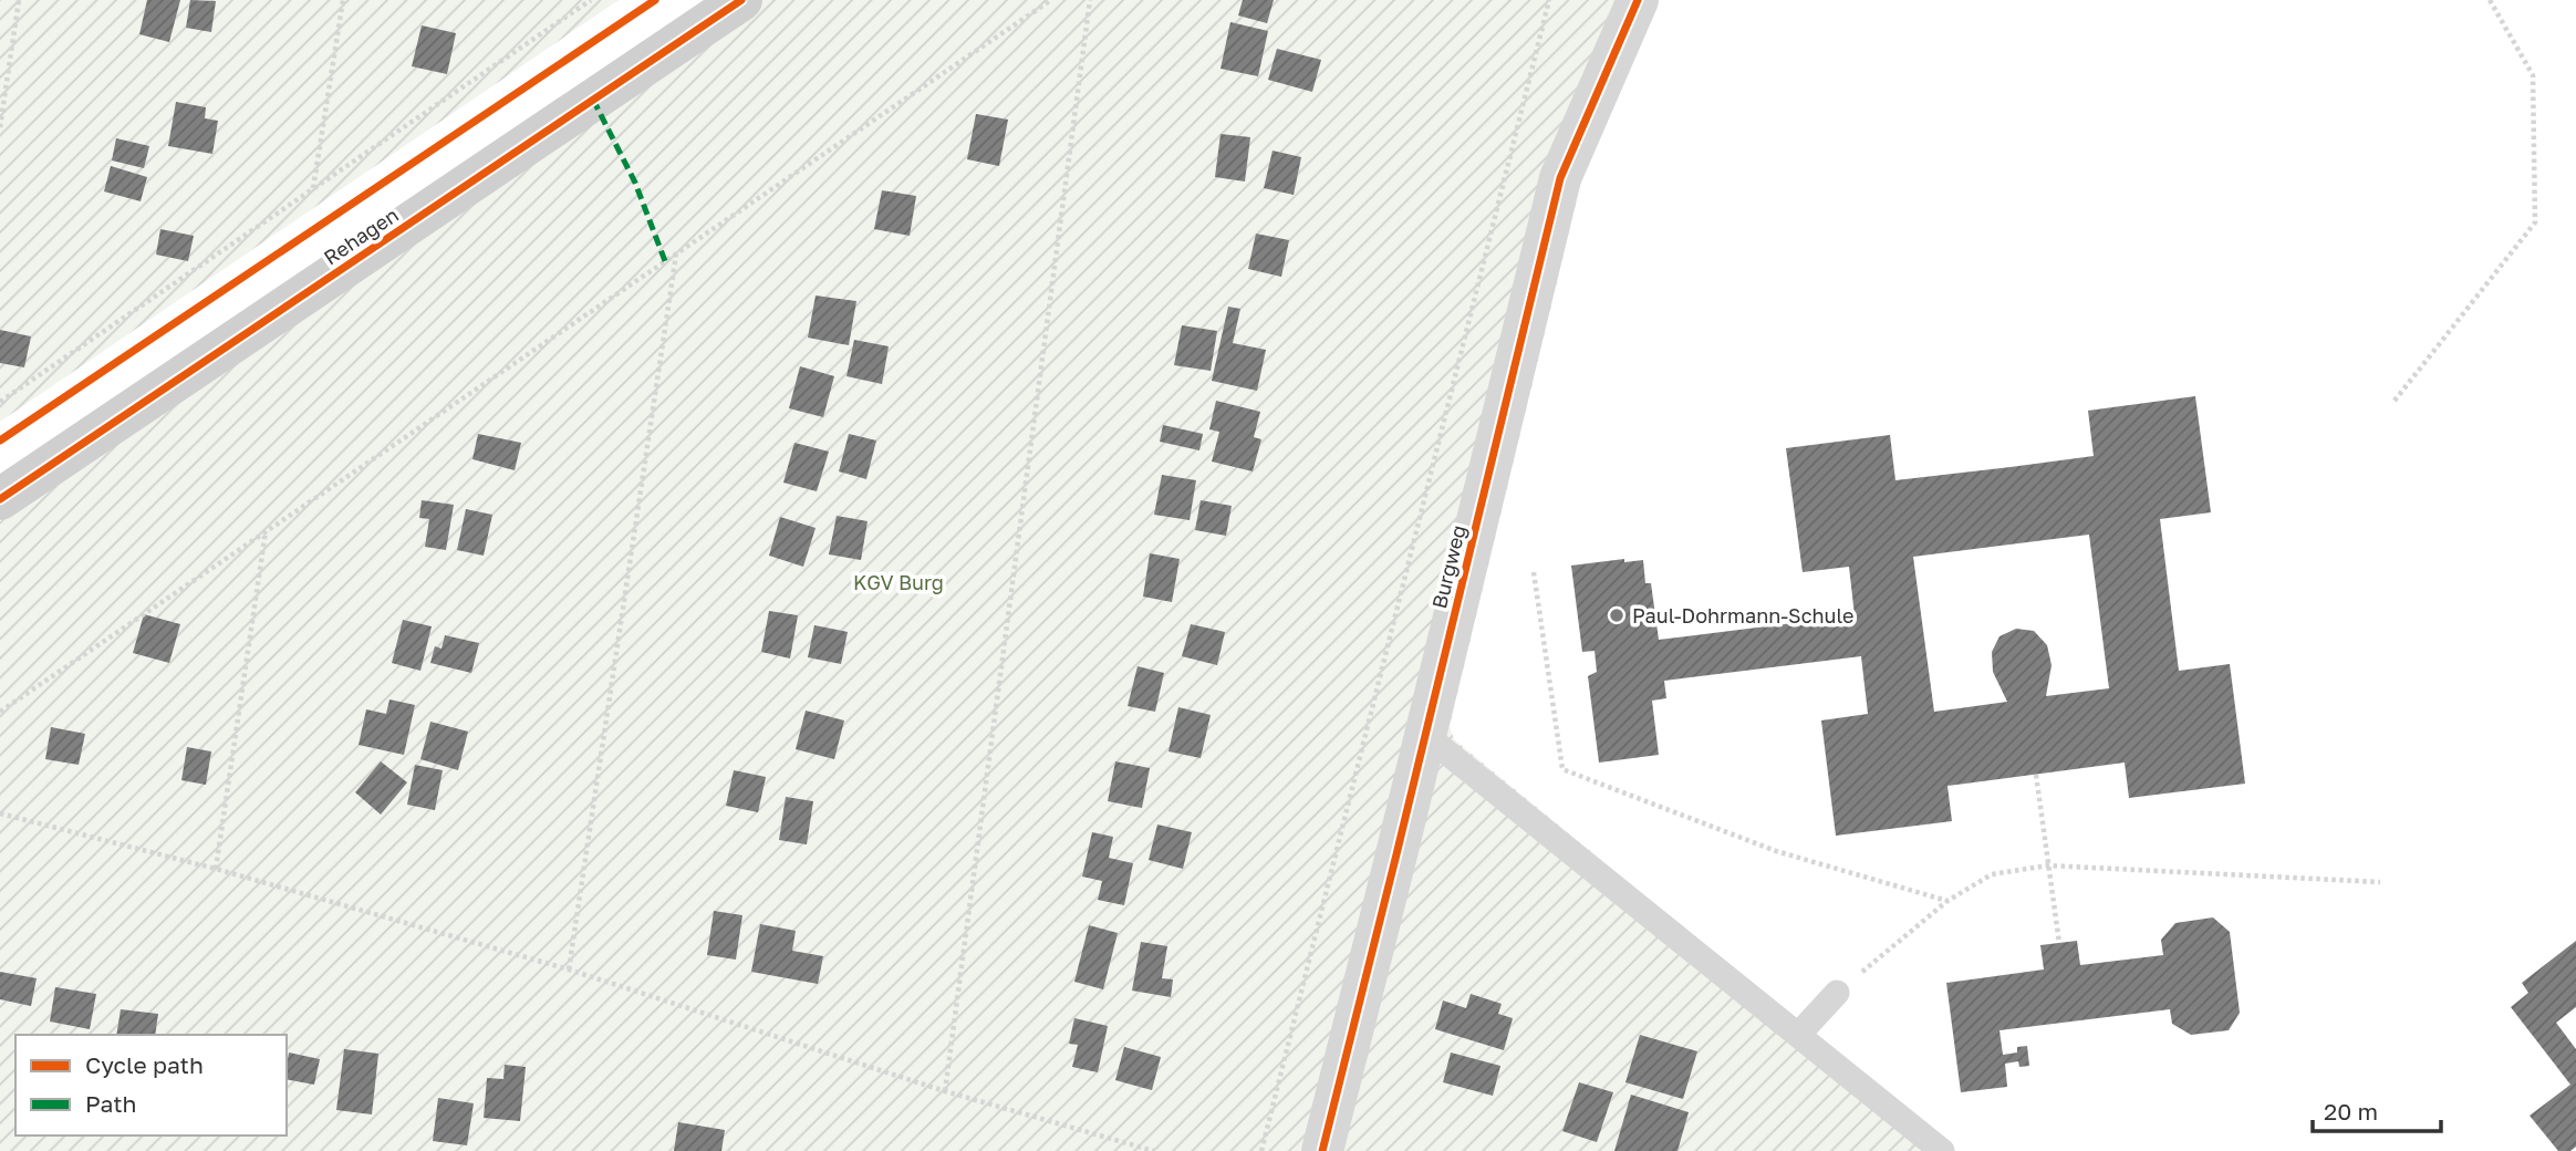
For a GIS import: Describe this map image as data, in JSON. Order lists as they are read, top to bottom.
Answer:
{
  "streets": {
    "street": ["Rehagen", "Burgweg"]
  },
  "parks": ["KGV Burg"],
  "places": ["Paul-Dohrmann-Schule"],
  "legend": ["Cycle path", "Path"],
  "scale_bar": "20 m"
}
